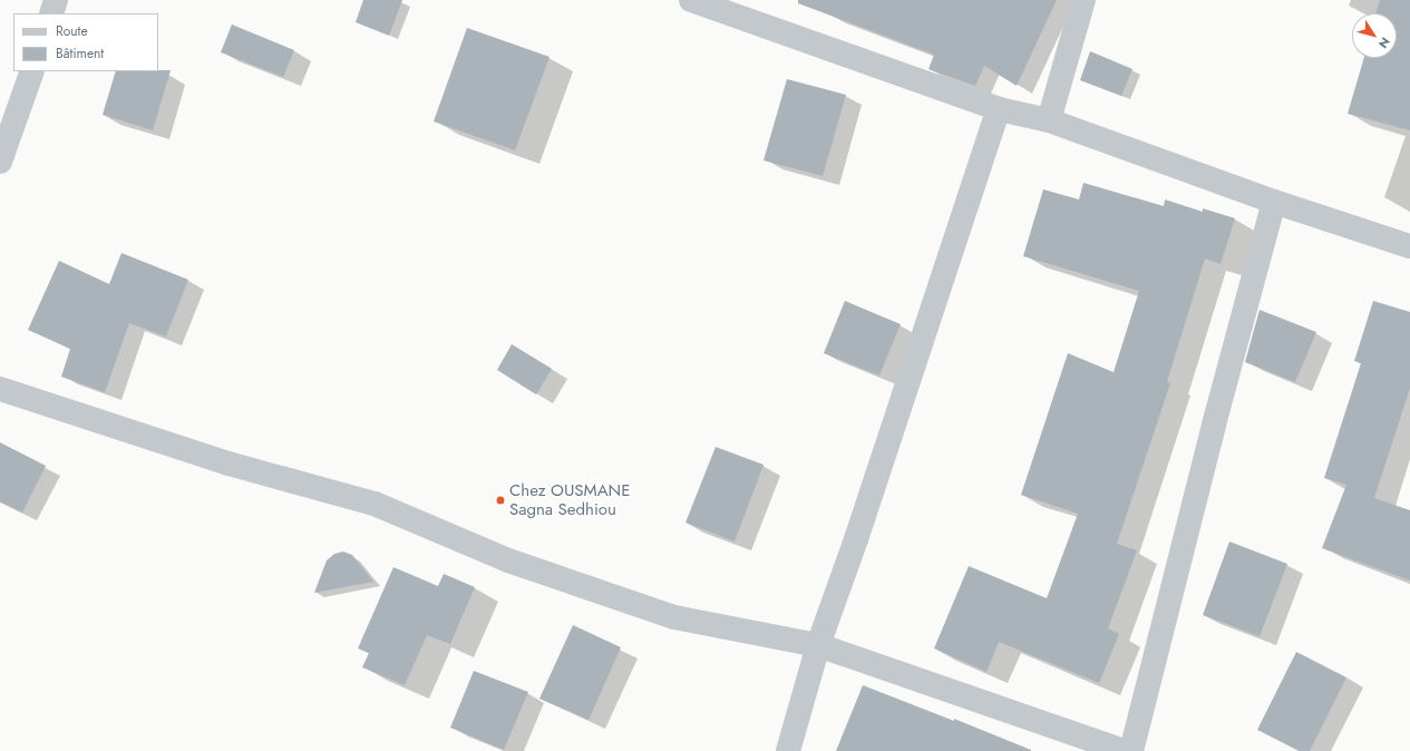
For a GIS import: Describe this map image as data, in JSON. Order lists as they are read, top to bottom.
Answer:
{
  "places": ["Chez OUSMANE Sagna Sedhiou"],
  "legend": ["Route", "Bâtiment"],
  "north": "bottom right"
}
